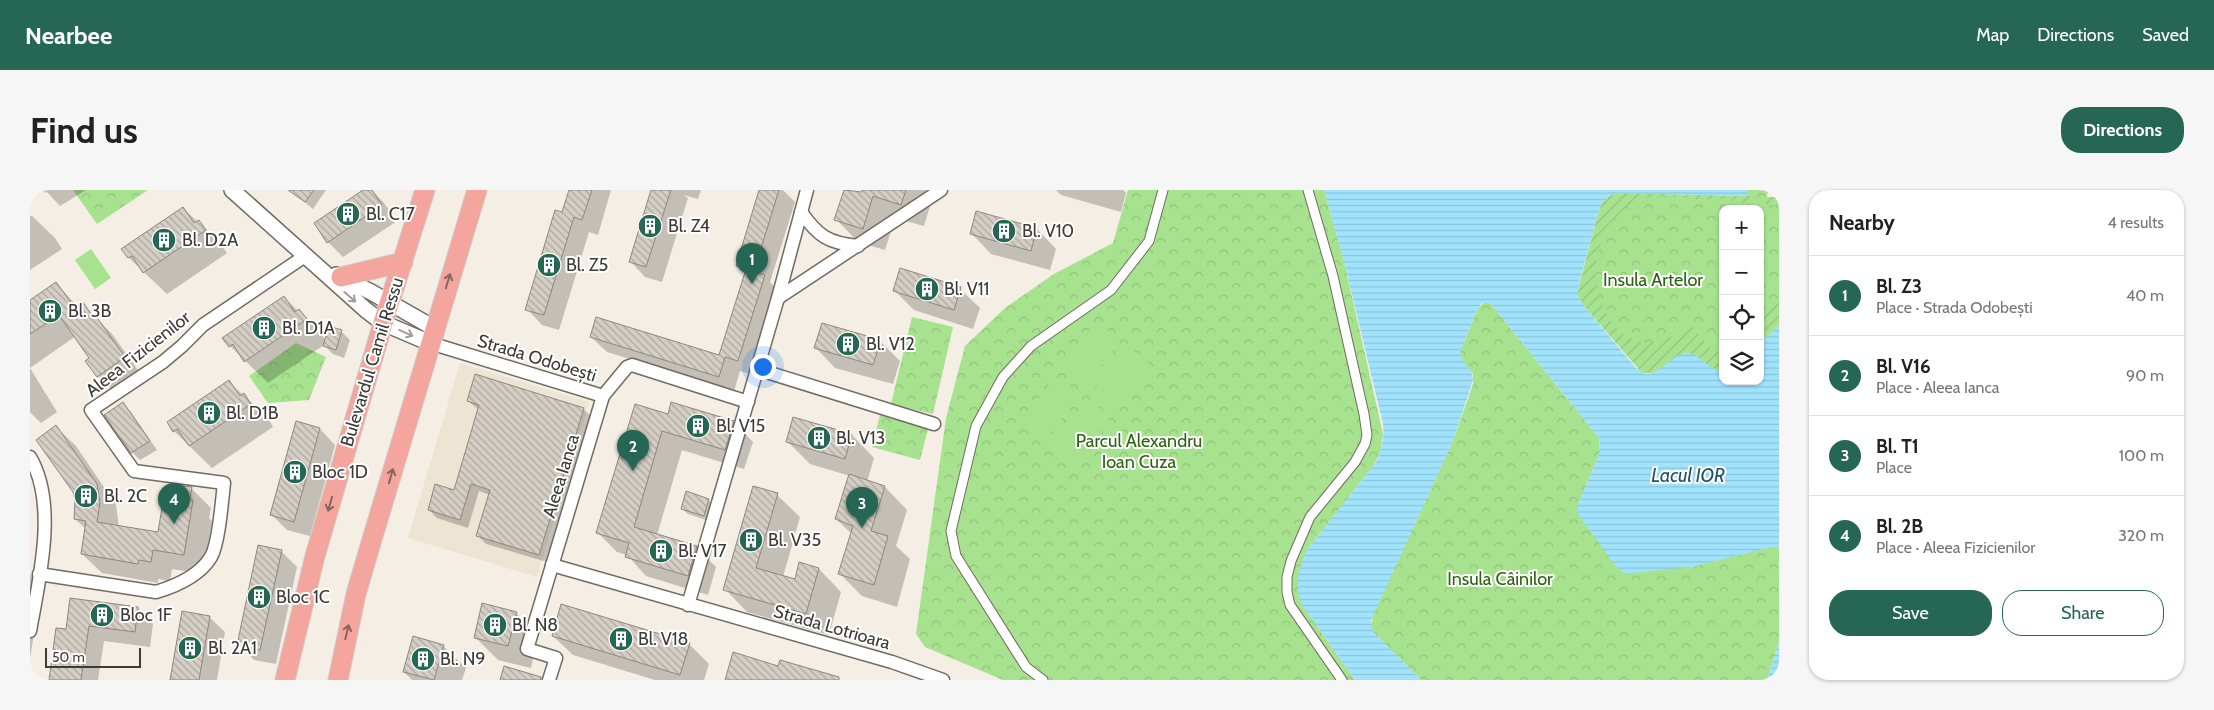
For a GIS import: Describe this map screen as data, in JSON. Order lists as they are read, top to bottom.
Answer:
{
  "streets": {
    "main road": ["Bulevardul Camil Ressu"],
    "street": [
      "Aleea Fizicienilor",
      "Strada Odobești",
      "Aleea Ianca",
      "Strada Lotrioara"
    ]
  },
  "crossings": [
    ["Strada Odobești", "Aleea Ianca"]
  ],
  "water": ["Lacul IOR"],
  "parks": ["Insula Artelor", "Parcul Alexandru Ioan Cuza", "Insula Câinilor"],
  "places": {
    "building": [
      "Bl. C17",
      "Bl. Z4",
      "Bl. V10",
      "Bl. D2A",
      "Bl. Z5",
      "Bl. V11",
      "Bl. 3B",
      "Bl. D1A",
      "Bl. V12",
      "Bl. D1B",
      "Bl. V15",
      "Bl. V13",
      "Bloc 1D",
      "Bl. 2C",
      "Bl. V35",
      "Bl. V17",
      "Bloc 1C",
      "Bloc 1F",
      "Bl. N8",
      "Bl. V18",
      "Bl. 2A1",
      "Bl. N9"
    ]
  },
  "scale_bar": "50 m",
  "page": {
    "header": "Nearbee",
    "nav": ["Map", "Directions", "Saved"],
    "buttons": [
      "Directions",
      ["Save", "Share"]
    ],
    "title": "Find us",
    "heading": ["Nearby", "4 results"],
    "map_buttons": ["+", "−"],
    "pins": [
      "1",
      "2",
      "4",
      "3"
    ],
    "list": [
      {
        "mark": "1",
        "name": "Bl. Z3",
        "note": "Place · Strada Odobești",
        "value": "40 m"
      },
      {
        "mark": "2",
        "name": "Bl. V16",
        "note": "Place · Aleea Ianca",
        "value": "90 m"
      },
      {
        "mark": "3",
        "name": "Bl. T1",
        "note": "Place",
        "value": "100 m"
      },
      {
        "mark": "4",
        "name": "Bl. 2B",
        "note": "Place · Aleea Fizicienilor",
        "value": "320 m"
      }
    ],
    "scale": "50 m"
  }
}
